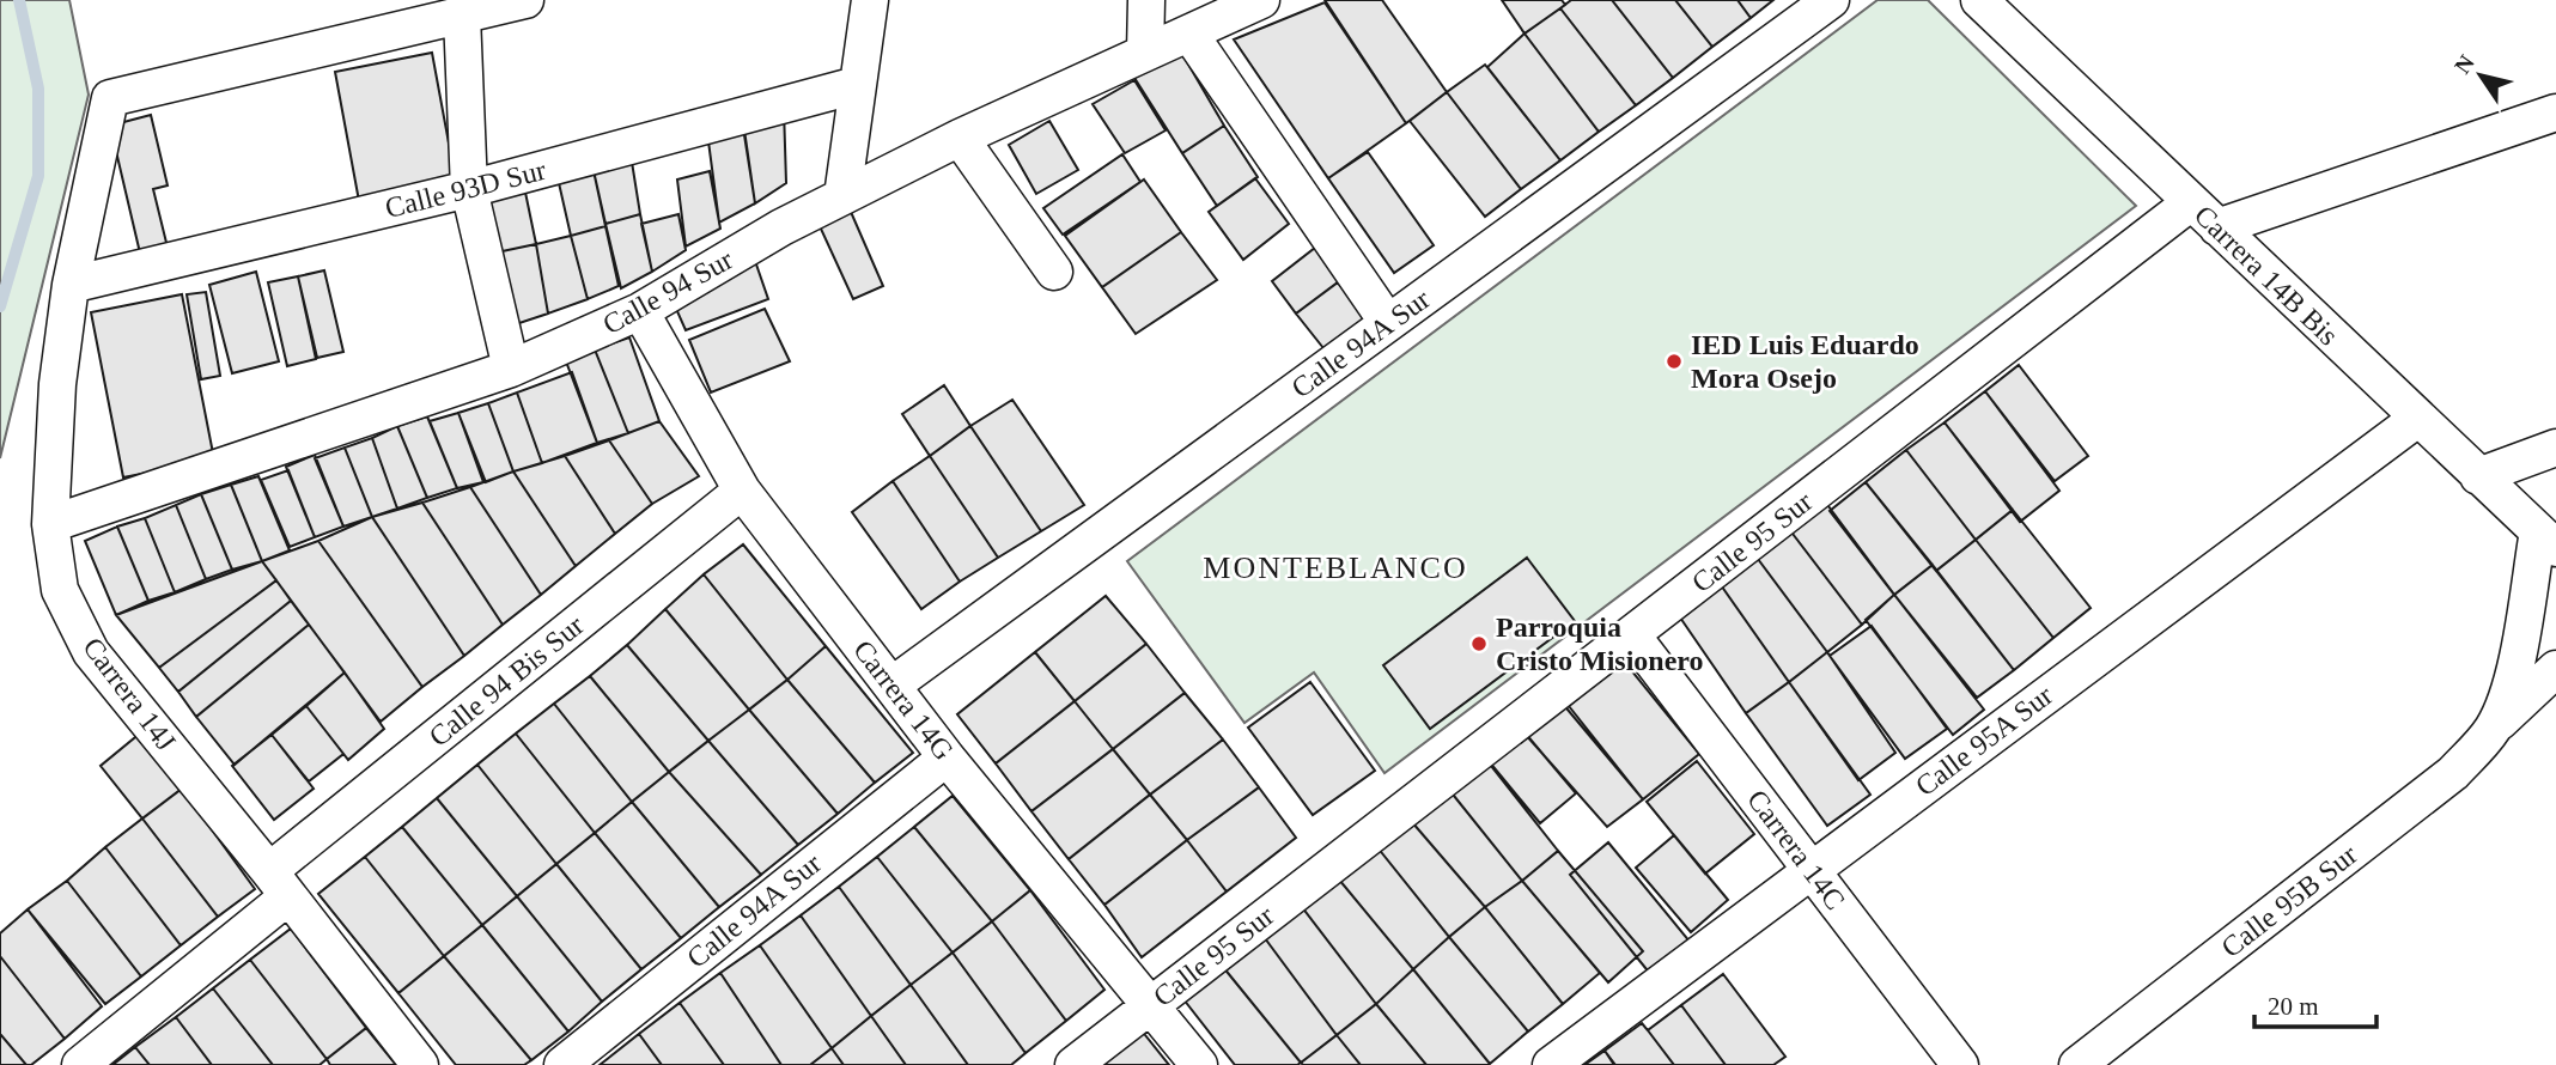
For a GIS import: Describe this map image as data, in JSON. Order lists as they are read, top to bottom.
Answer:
{
  "streets": {
    "street": [
      "Calle 93D Sur",
      "Carrera 14B Bis",
      "Calle 94 Sur",
      "Calle 94A Sur",
      "Calle 95 Sur",
      "Calle 94 Bis Sur",
      "Carrera 14J",
      "Carrera 14G",
      "Calle 95A Sur",
      "Carrera 14C",
      "Calle 95B Sur"
    ]
  },
  "crossings": [
    ["Calle 93D Sur", "Carrera 14J"],
    ["Carrera 14B Bis", "Calle 95 Sur"],
    ["Carrera 14B Bis", "Calle 95A Sur"],
    ["Carrera 14B Bis", "Calle 95B Sur"],
    ["Calle 94 Sur", "Carrera 14J"],
    ["Calle 94 Sur", "Carrera 14G"],
    ["Calle 94A Sur", "Carrera 14G"],
    ["Calle 95 Sur", "Carrera 14G"],
    ["Calle 95 Sur", "Carrera 14C"],
    ["Calle 94 Bis Sur", "Carrera 14J"],
    ["Calle 94 Bis Sur", "Carrera 14G"],
    ["Calle 95A Sur", "Carrera 14C"]
  ],
  "districts": ["MONTEBLANCO"],
  "places": ["IED Luis Eduardo Mora Osejo", "Parroquia Cristo Misionero"],
  "scale_bar": "20 m",
  "north": "top left"
}
